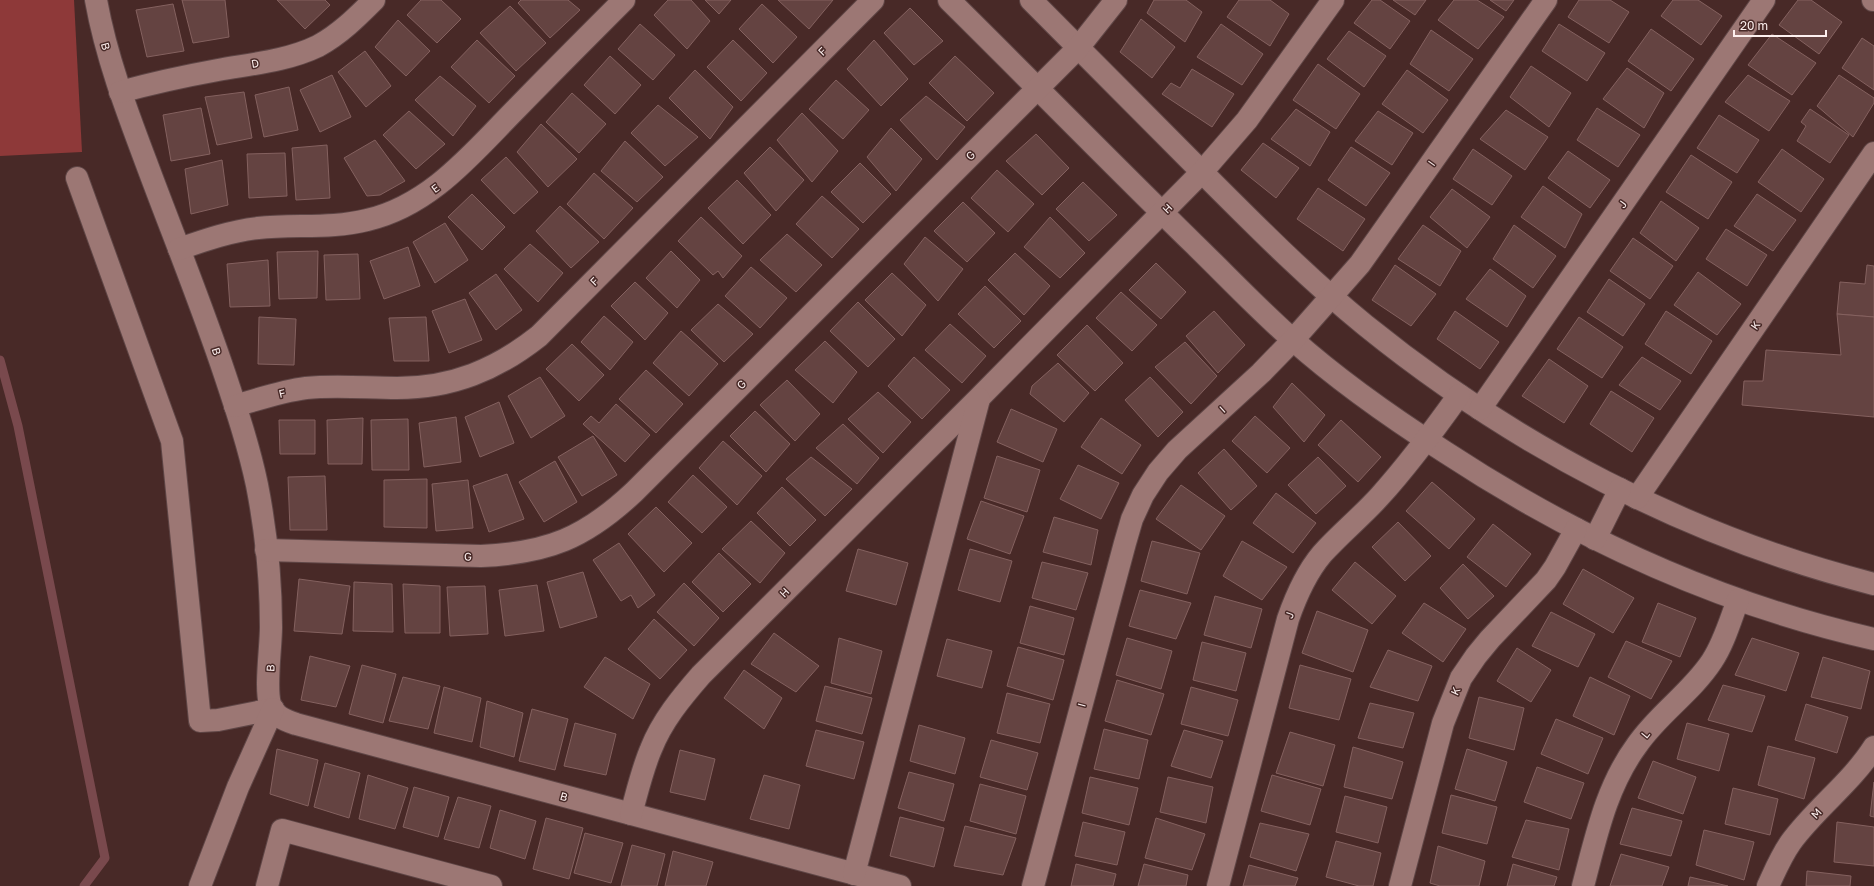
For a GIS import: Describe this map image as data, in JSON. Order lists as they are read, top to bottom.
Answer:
{
  "streets": {
    "street": [
      "B",
      "F",
      "D",
      "G",
      "I",
      "E",
      "J",
      "H",
      "K",
      "L",
      "M"
    ]
  },
  "crossings": [
    ["B", "F"],
    ["B", "D"],
    ["B", "G"],
    ["B", "E"],
    ["B", "H"]
  ],
  "scale_bar": "20 m"
}
